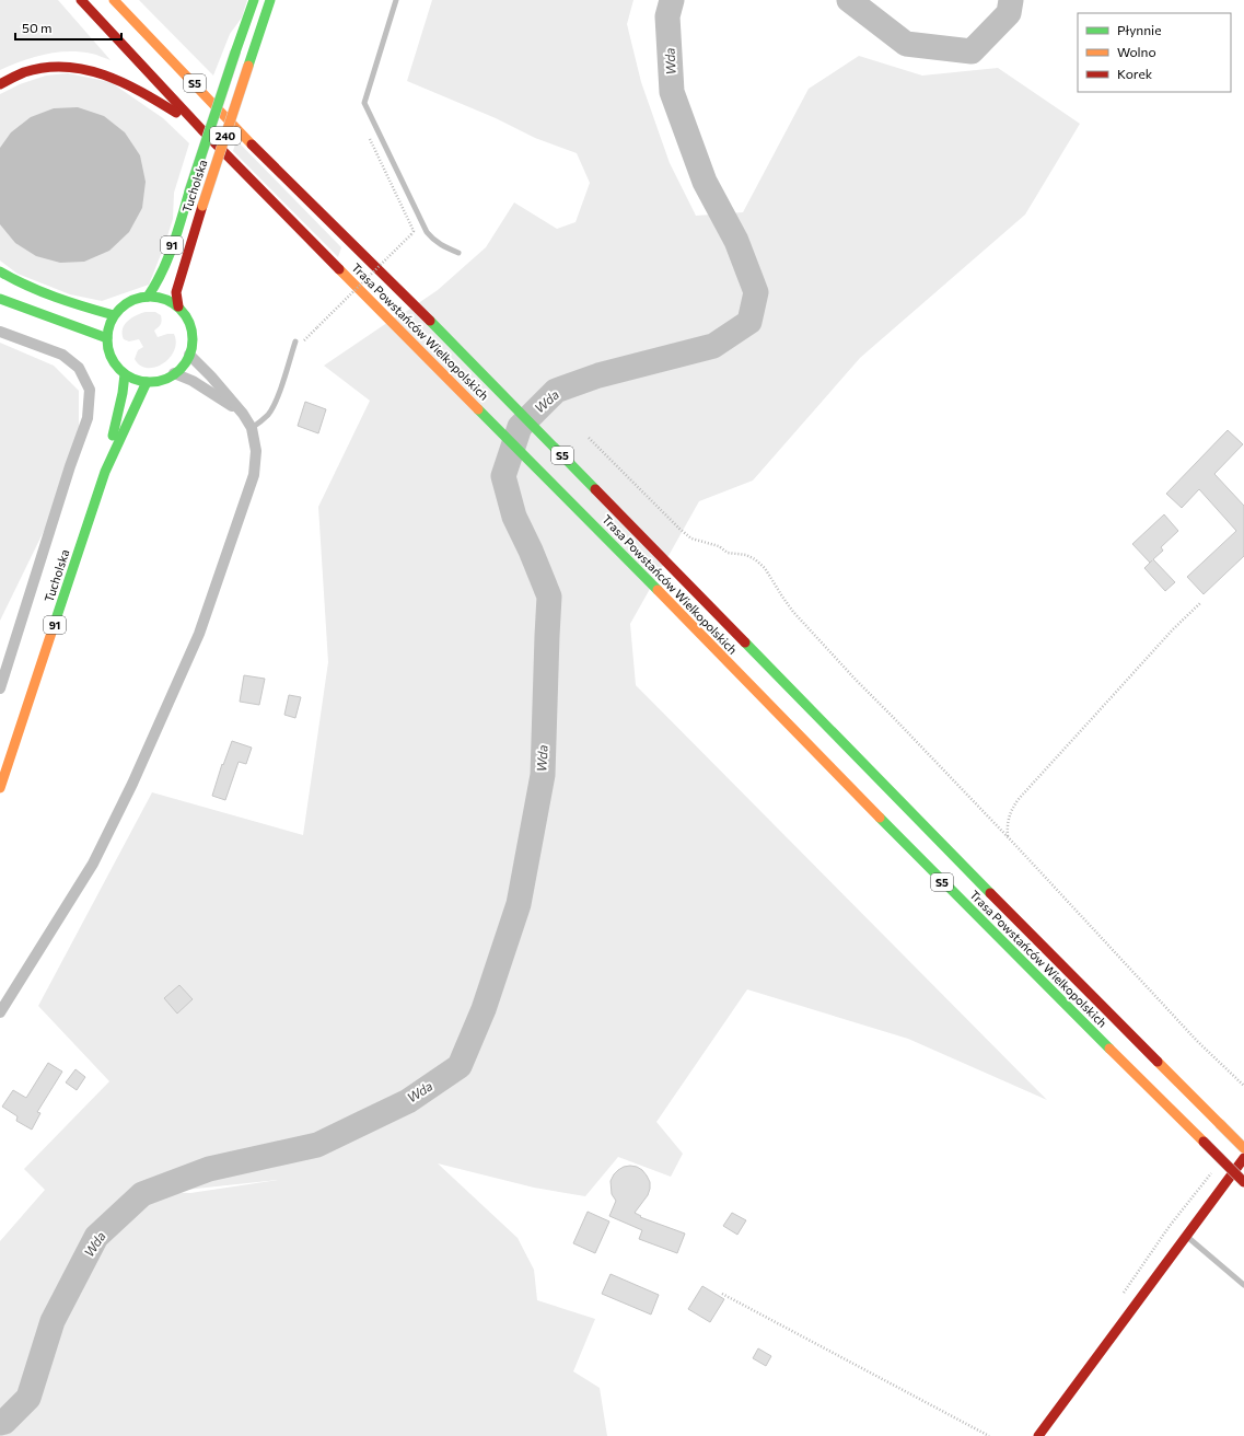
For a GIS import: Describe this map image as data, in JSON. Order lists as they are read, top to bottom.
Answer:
{
  "streets": {
    "main road": [
      "S5",
      "240",
      "Tucholska",
      "91",
      "Trasa Powstańców Wielkopolskich"
    ]
  },
  "water": ["Wda"],
  "legend": ["Płynnie", "Wolno", "Korek"],
  "scale_bar": "50 m"
}
